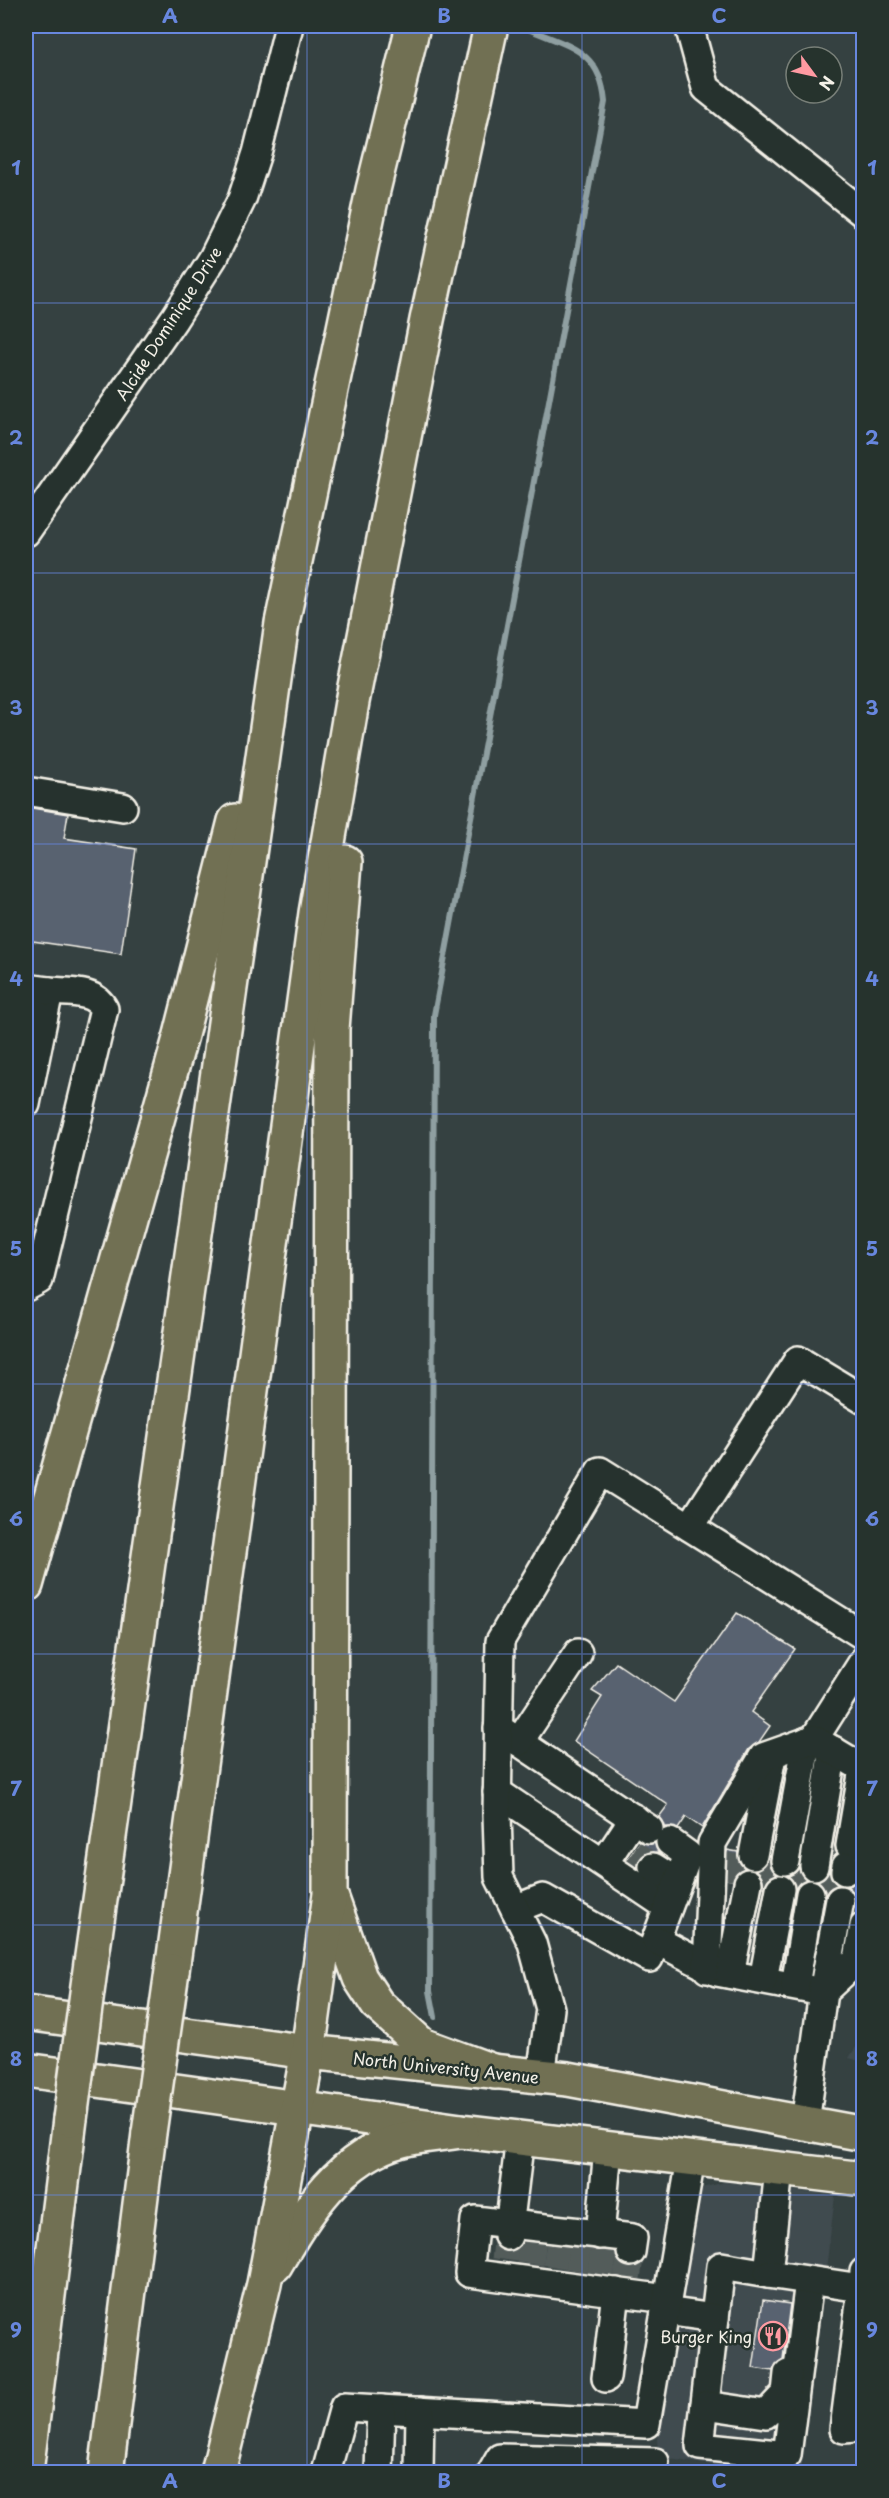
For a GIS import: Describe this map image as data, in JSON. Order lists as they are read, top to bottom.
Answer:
{
  "streets": {
    "main road": ["North University Avenue"],
    "street": ["Alcide Dominique Drive"]
  },
  "places": {
    "restaurant": ["Burger King"]
  },
  "north": "bottom right",
  "grid": {
    "columns": ["A", "B", "C"],
    "rows": [
      "1",
      "2",
      "3",
      "4",
      "5",
      "6",
      "7",
      "8",
      "9"
    ]
  }
}
